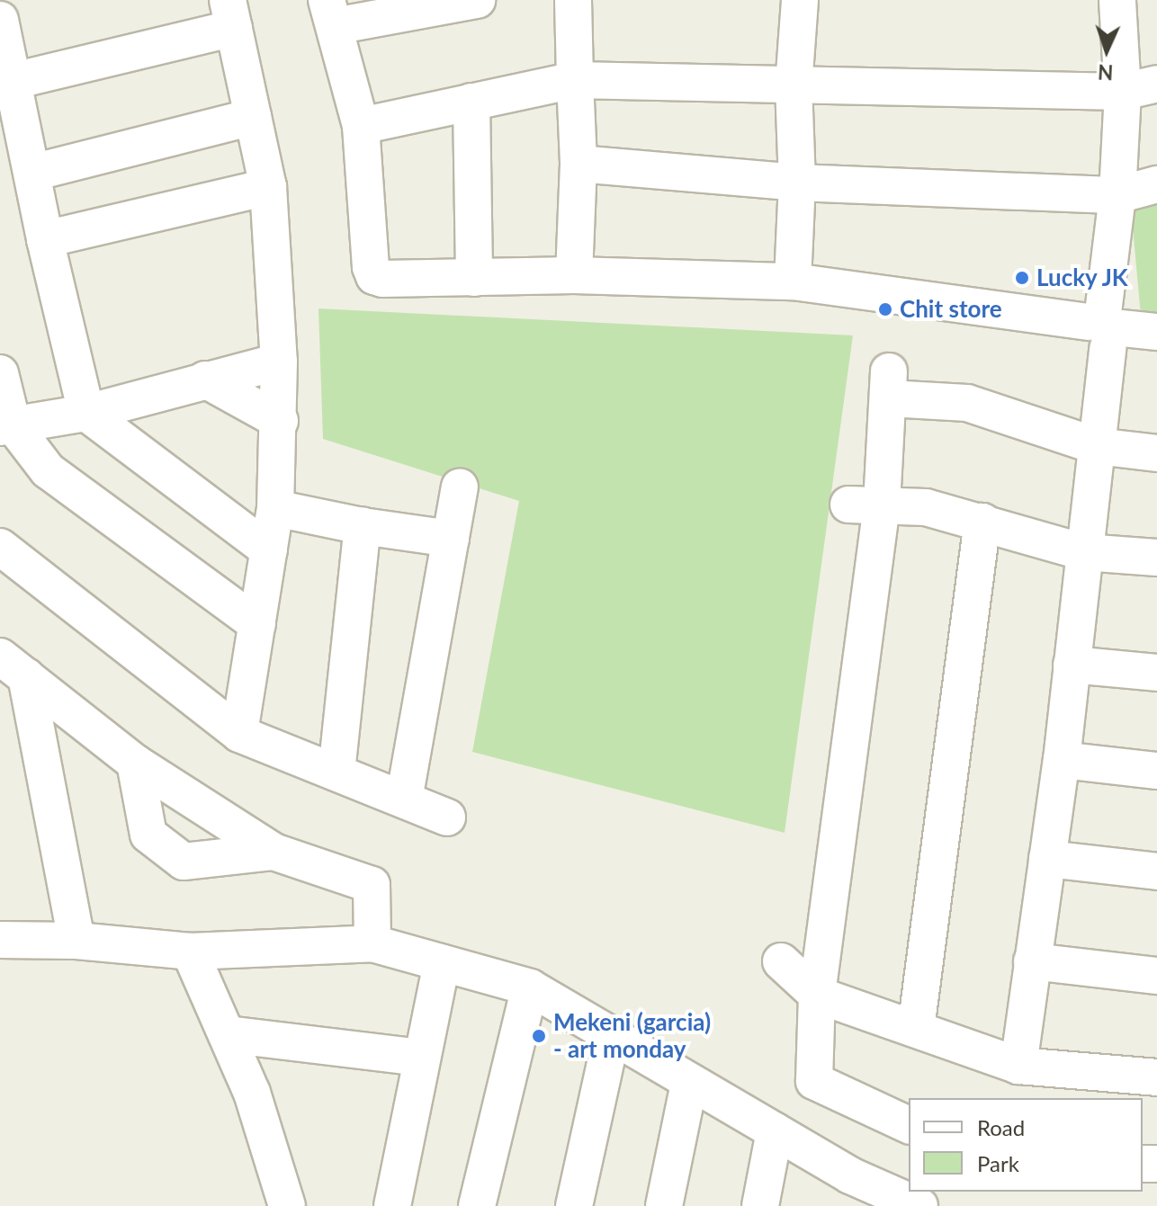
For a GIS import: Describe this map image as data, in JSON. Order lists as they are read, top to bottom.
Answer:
{
  "places": ["Lucky JK", "Chit store", "Mekeni (garcia) - art monday"],
  "legend": ["Road", "Park"],
  "north": "bottom"
}
